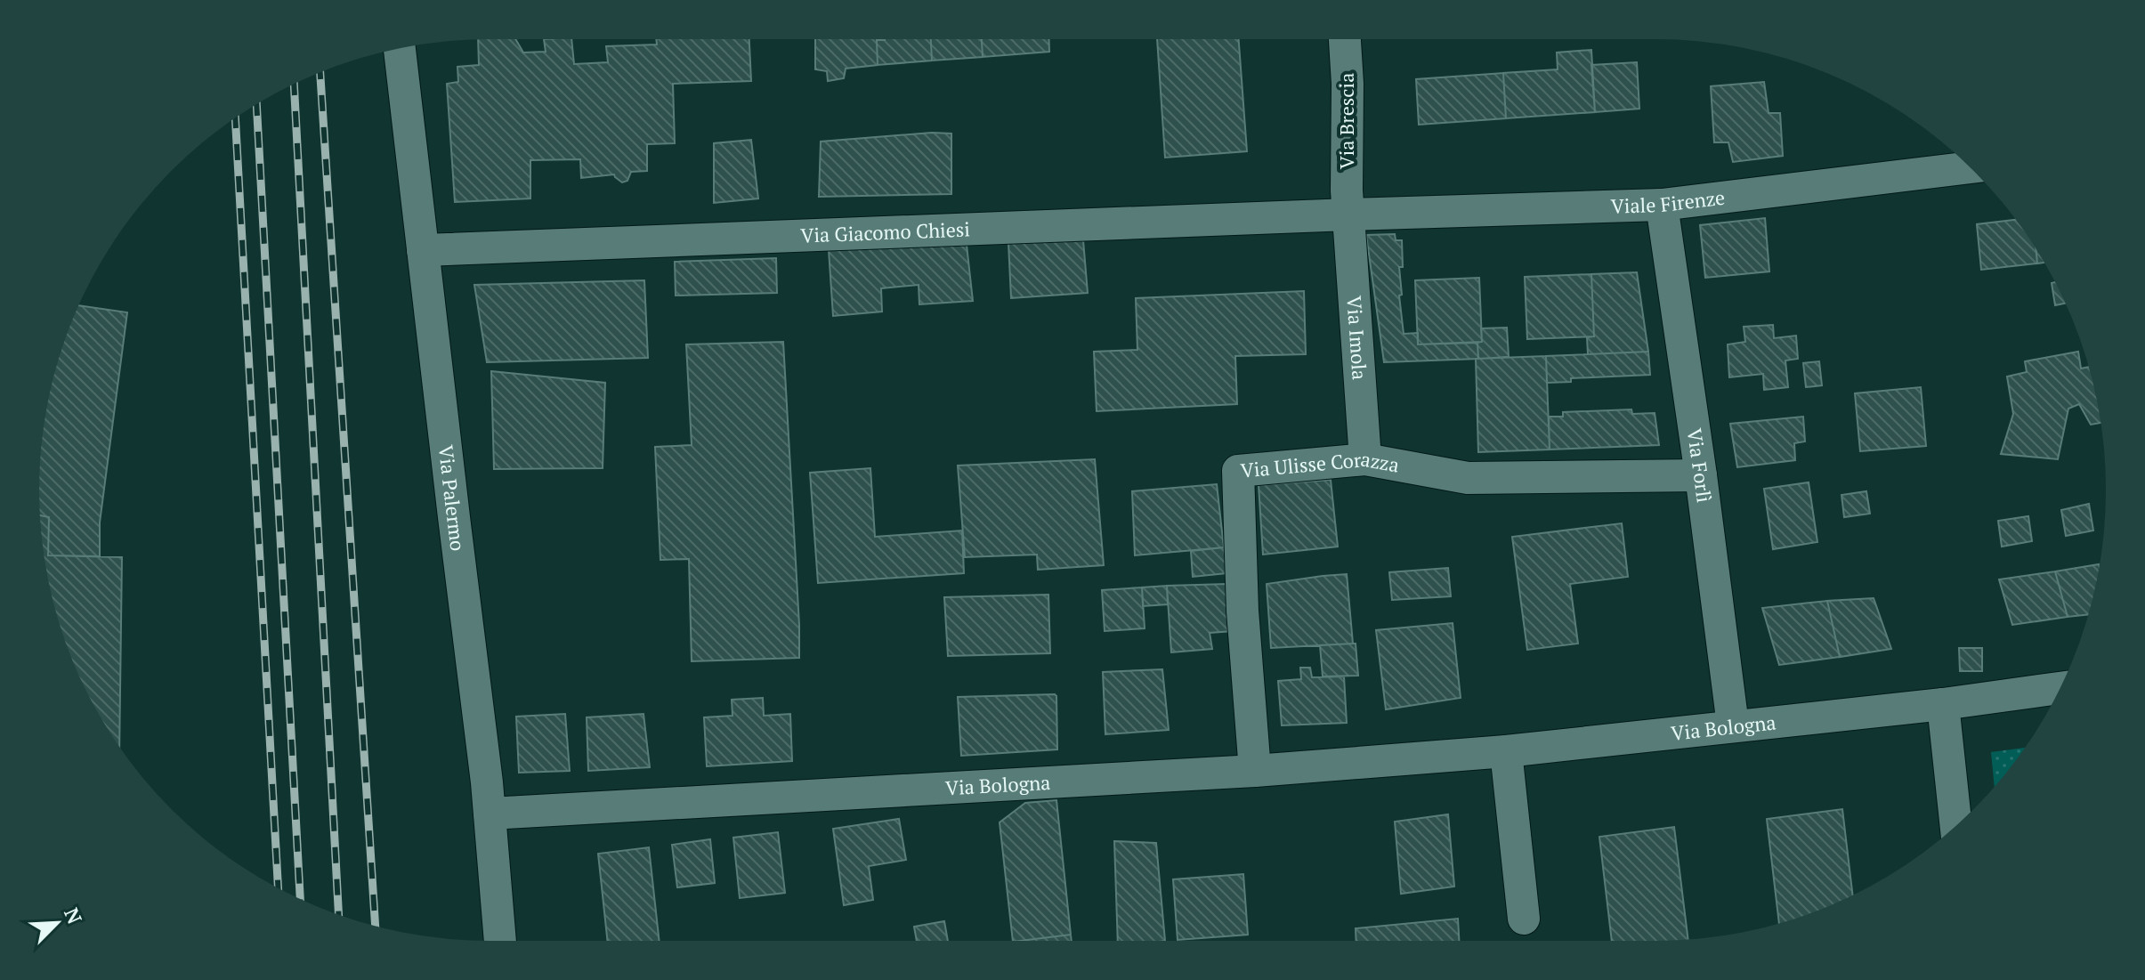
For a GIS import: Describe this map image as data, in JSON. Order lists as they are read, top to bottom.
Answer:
{
  "streets": {
    "street": [
      "Via Brescia",
      "Viale Firenze",
      "Via Giacomo Chiesi",
      "Via Imola",
      "Via Forlì",
      "Via Ulisse Corazza",
      "Via Palermo",
      "Via Bologna"
    ]
  },
  "crossings": [
    ["Via Brescia", "Viale Firenze"],
    ["Via Brescia", "Via Giacomo Chiesi"],
    ["Via Brescia", "Via Imola"],
    ["Viale Firenze", "Via Giacomo Chiesi"],
    ["Viale Firenze", "Via Imola"],
    ["Viale Firenze", "Via Forlì"],
    ["Via Giacomo Chiesi", "Via Imola"],
    ["Via Giacomo Chiesi", "Via Palermo"],
    ["Via Imola", "Via Ulisse Corazza"],
    ["Via Forlì", "Via Ulisse Corazza"],
    ["Via Forlì", "Via Bologna"],
    ["Via Ulisse Corazza", "Via Bologna"],
    ["Via Palermo", "Via Bologna"]
  ],
  "north": "top right"
}
